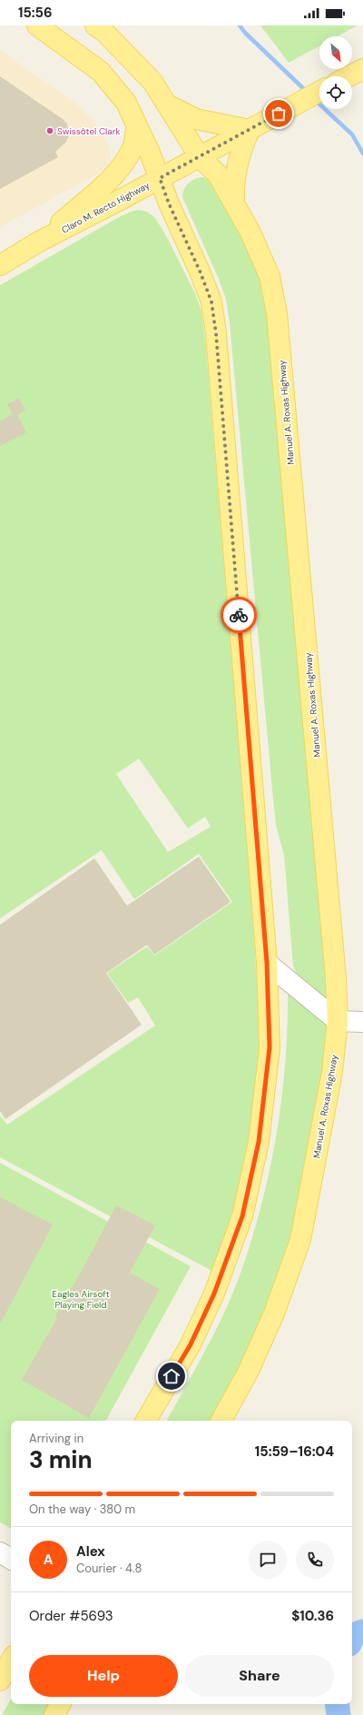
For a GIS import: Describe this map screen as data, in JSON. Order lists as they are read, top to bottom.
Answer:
{
  "streets": {
    "main road": ["Claro M. Recto Highway", "Manuel A. Roxas Highway"]
  },
  "crossings": [
    ["Claro M. Recto Highway", "Manuel A. Roxas Highway"]
  ],
  "parks": ["Eagles Airsoft Playing Field"],
  "places": ["Swissôtel Clark"],
  "north": "bottom right",
  "page": {
    "status": "15:56",
    "heading": ["3 min", "Arriving in", "15:59–16:04"],
    "panel": [
      "Alex",
      "Courier · 4.8",
      "Order #5693",
      "$10.36"
    ],
    "bar": "On the way · 380 m",
    "round": "A",
    "buttons": ["Help", "Share"]
  }
}
